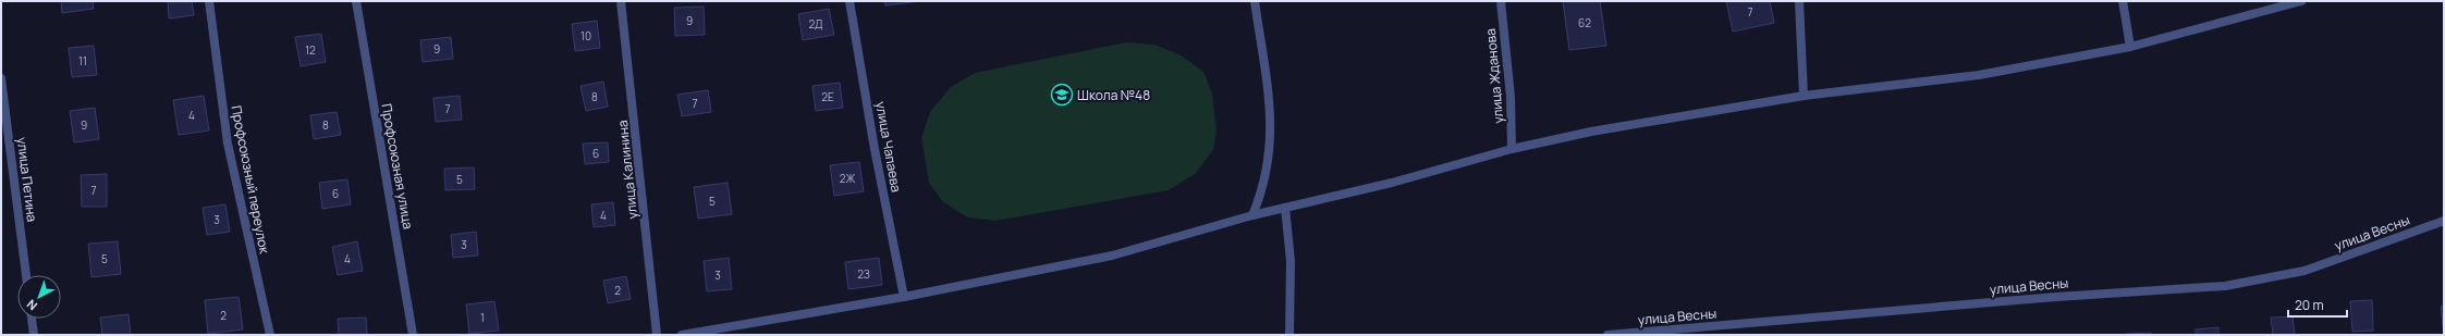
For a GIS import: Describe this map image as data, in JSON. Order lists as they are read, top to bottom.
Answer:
{
  "streets": {
    "street": [
      "улица Жданова",
      "улица Чапаева",
      "Профсоюзная улица",
      "улица Калинина",
      "улица Петина",
      "Профсоюзный переулок",
      "улица Весны"
    ]
  },
  "places": {
    "school or university": ["Школа №48"]
  },
  "house_numbers": [
    "7",
    "9",
    "62",
    "2Д",
    "10",
    "9",
    "12",
    "11",
    "8",
    "2Е",
    "7",
    "7",
    "4",
    "9",
    "8",
    "6",
    "2Ж",
    "5",
    "7",
    "6",
    "5",
    "4",
    "3",
    "3",
    "5",
    "4",
    "2З",
    "3",
    "2",
    "2",
    "1"
  ],
  "scale_bar": "20 m",
  "north": "bottom left"
}
